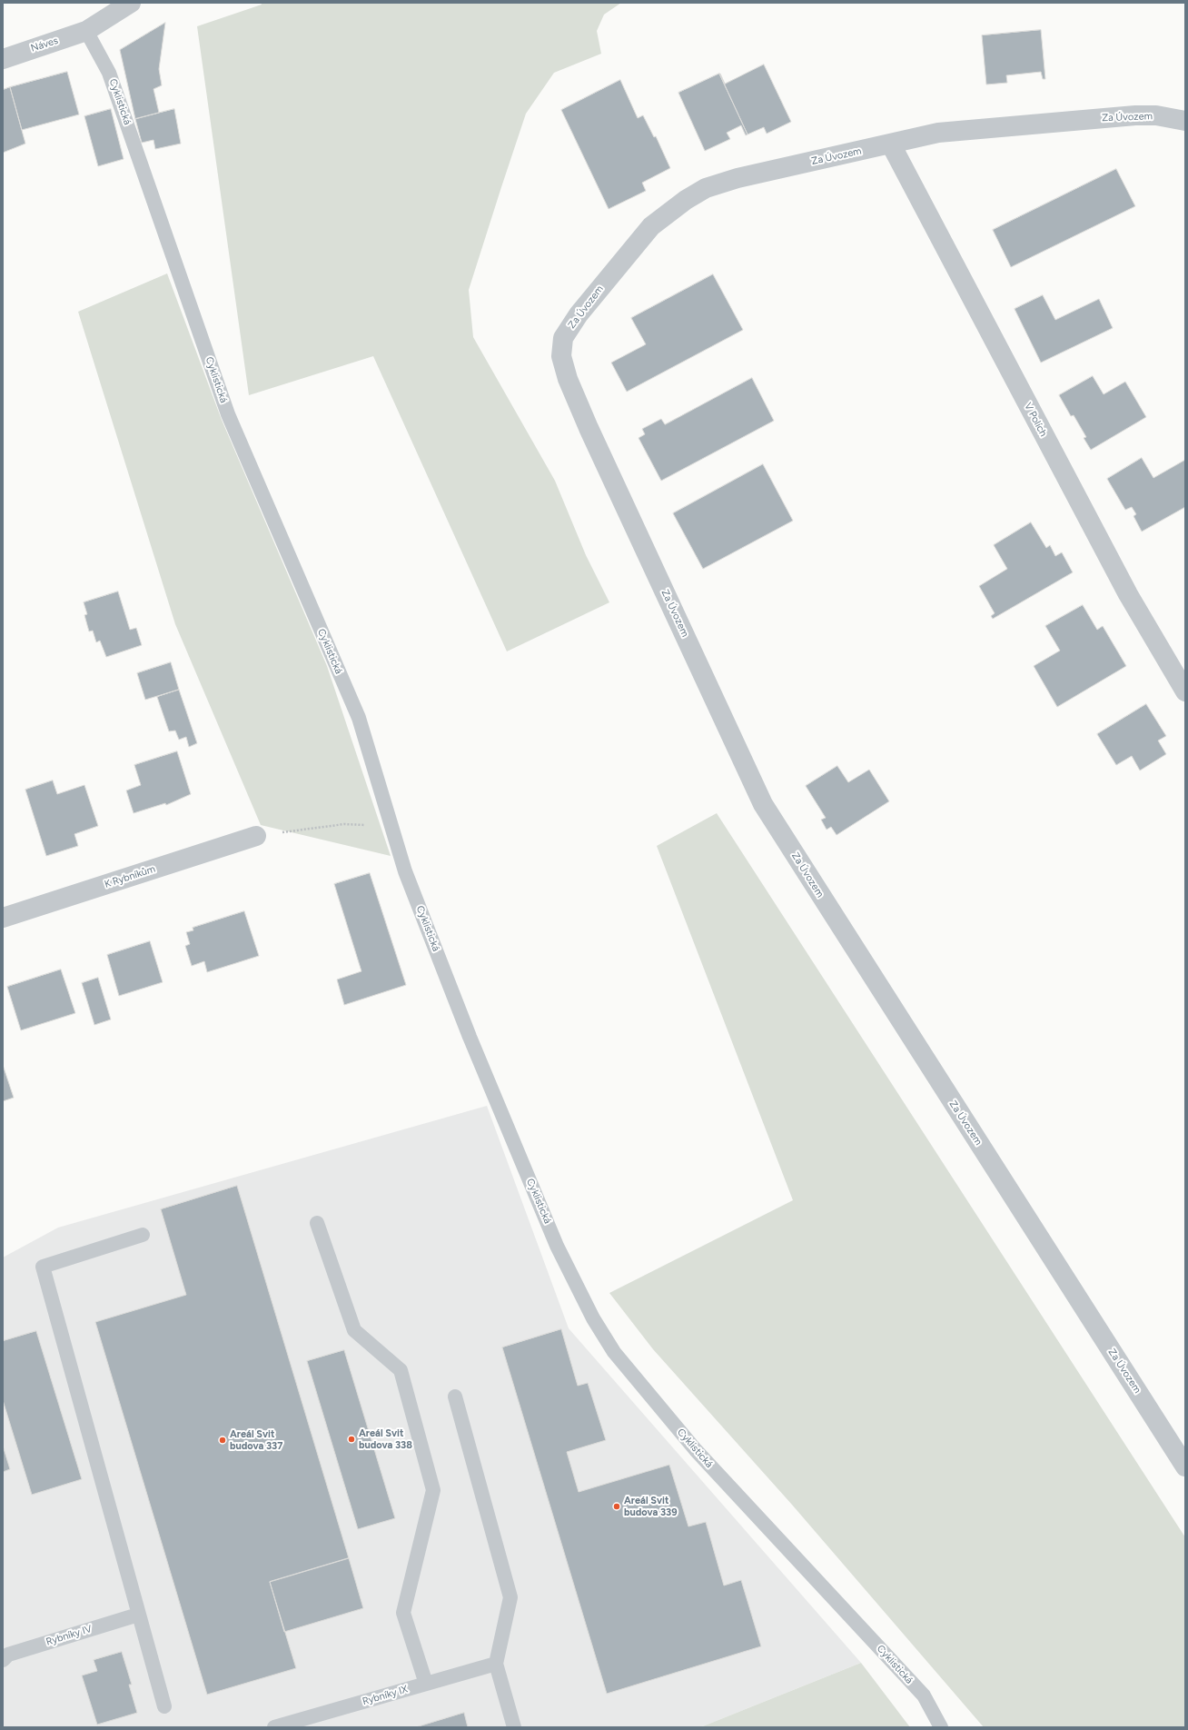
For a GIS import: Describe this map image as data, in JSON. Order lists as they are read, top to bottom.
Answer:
{
  "streets": {
    "street": [
      "Náves",
      "Za Úvozem",
      "V Polích",
      "K Rybníkům"
    ],
    "lane": ["Cyklistická", "Rybníky IV", "Rybníky IX"]
  },
  "crossings": [
    ["Náves", "Cyklistická"],
    ["Za Úvozem", "V Polích"]
  ],
  "places": ["Areál Svit budova 338", "Areál Svit budova 337", "Areál Svit budova 339"]
}
